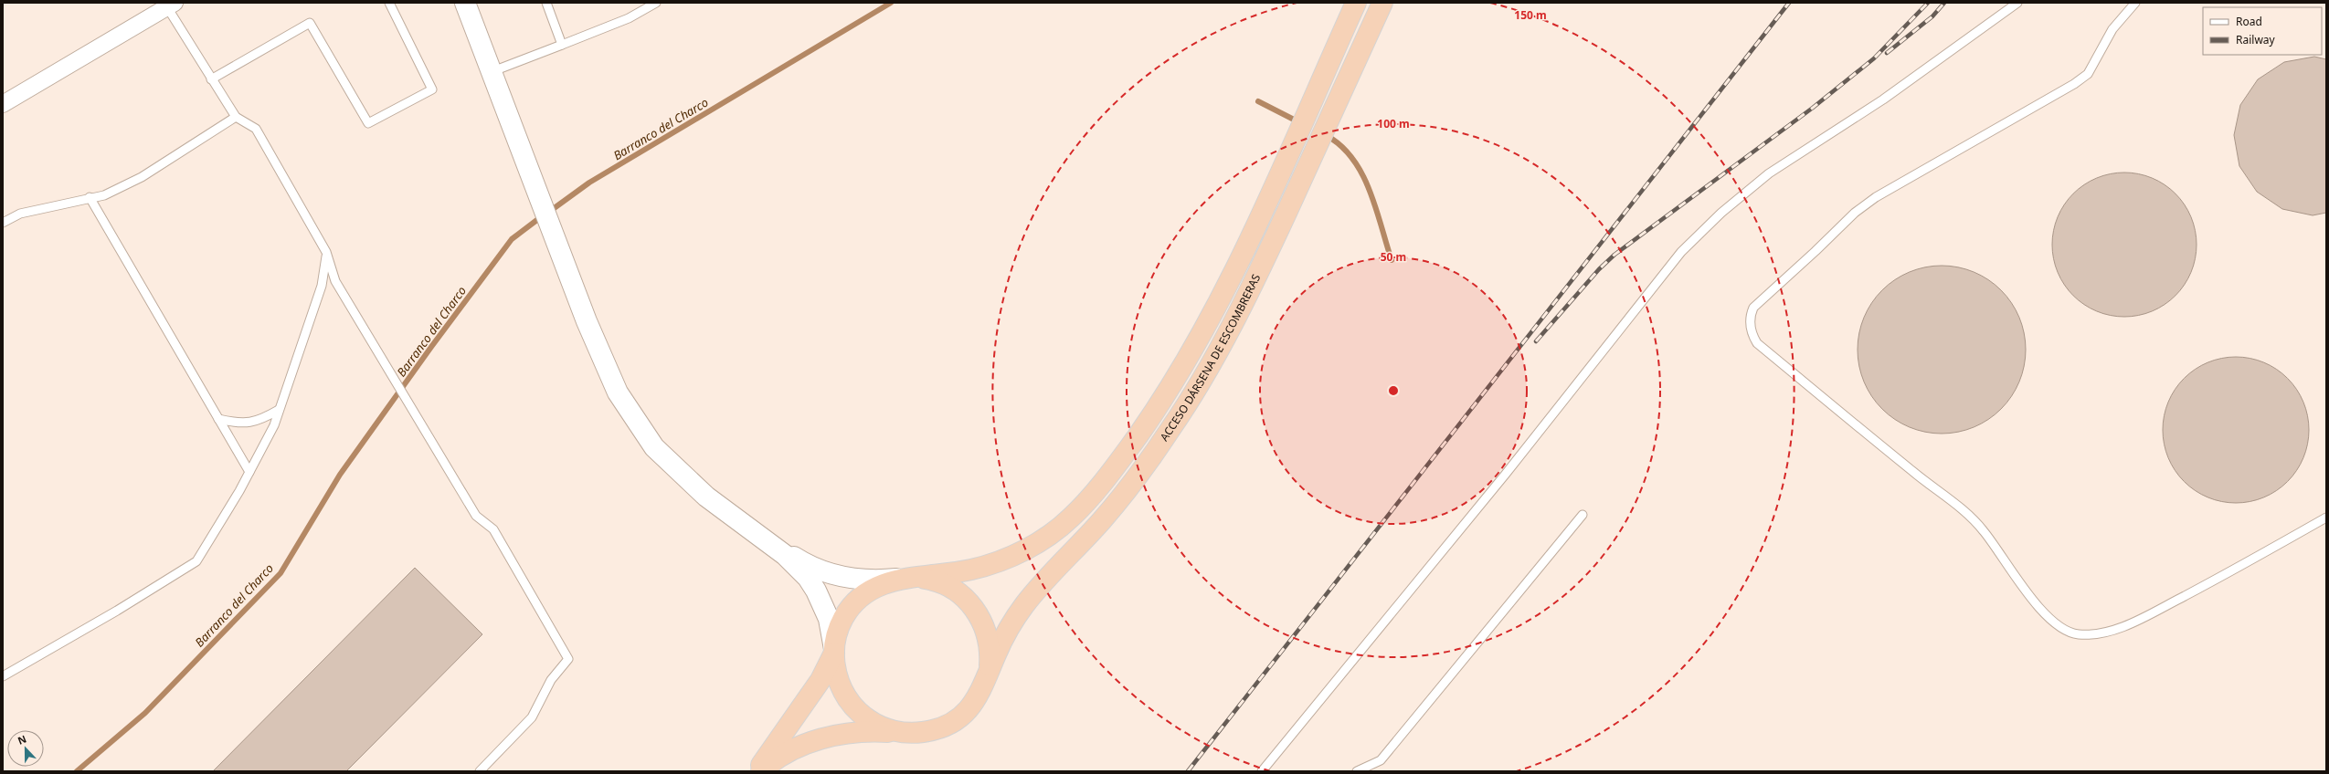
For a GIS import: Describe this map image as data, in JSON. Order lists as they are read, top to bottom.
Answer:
{
  "streets": {
    "highway": ["ACCESO DÁRSENA DE ESCOMBRERAS"]
  },
  "water": ["Barranco del Charco"],
  "legend": ["Road", "Railway"],
  "north": "top",
  "rings": ["150 m", "100 m", "50 m"]
}
